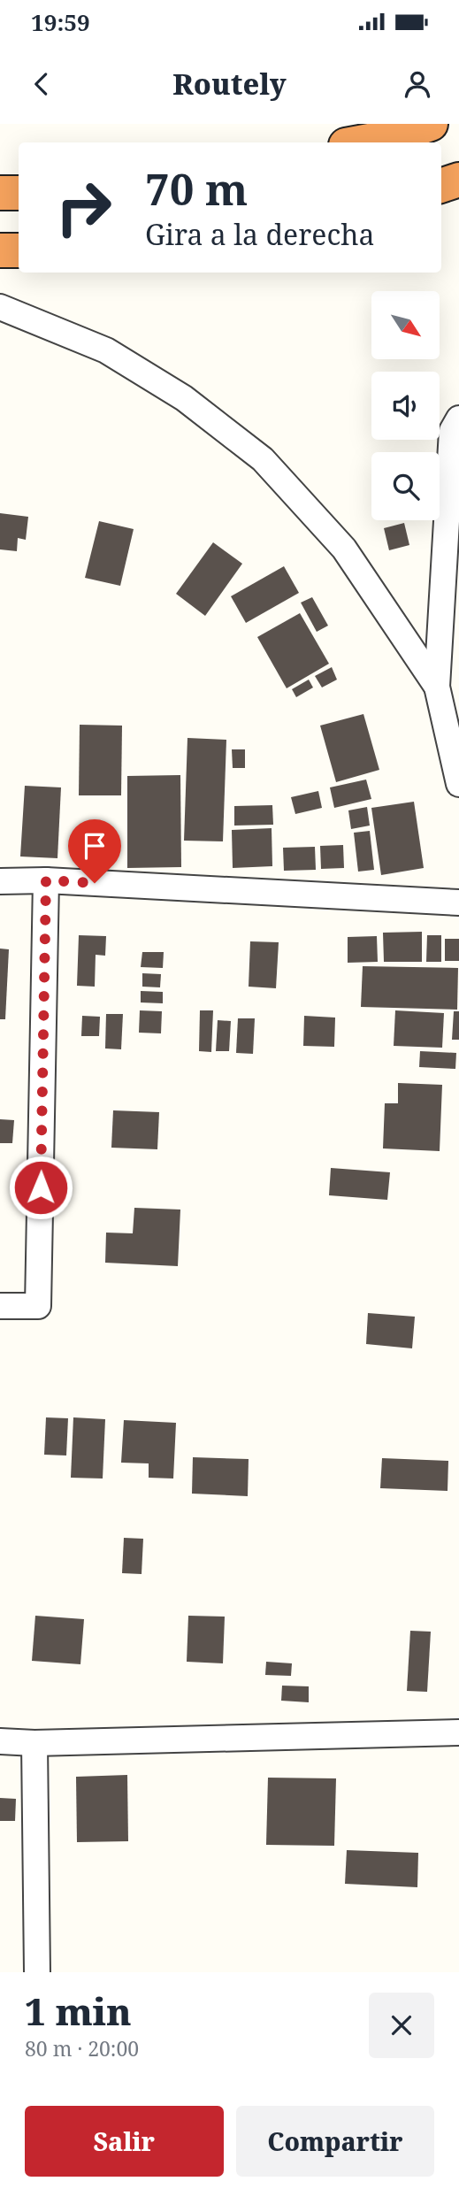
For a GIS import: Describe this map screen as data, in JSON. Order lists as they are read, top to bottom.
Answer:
{
  "north": "bottom right",
  "page": {
    "status": "19:59",
    "header": "Routely",
    "turn": ["70 m", "Gira a la derecha"],
    "heading": ["1 min", "80 m · 20:00"],
    "buttons": ["Salir", "Compartir"]
  }
}
